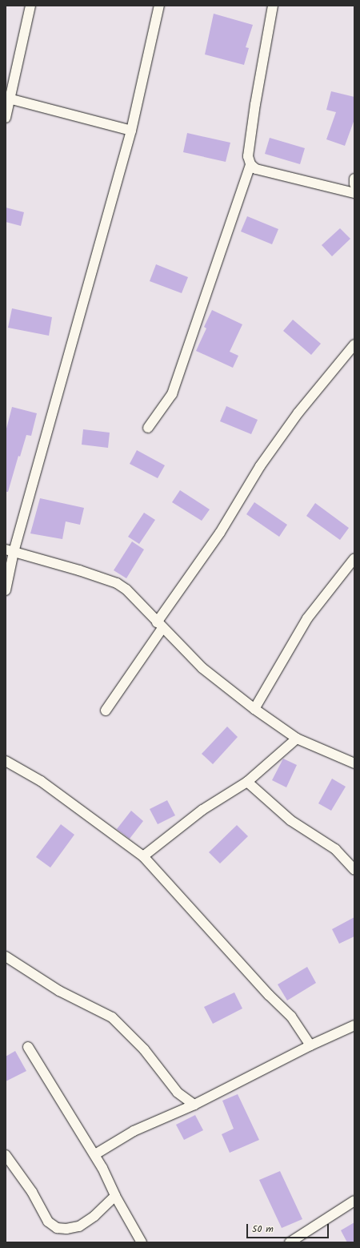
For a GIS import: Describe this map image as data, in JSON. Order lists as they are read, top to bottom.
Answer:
{
  "scale_bar": "50 m"
}
